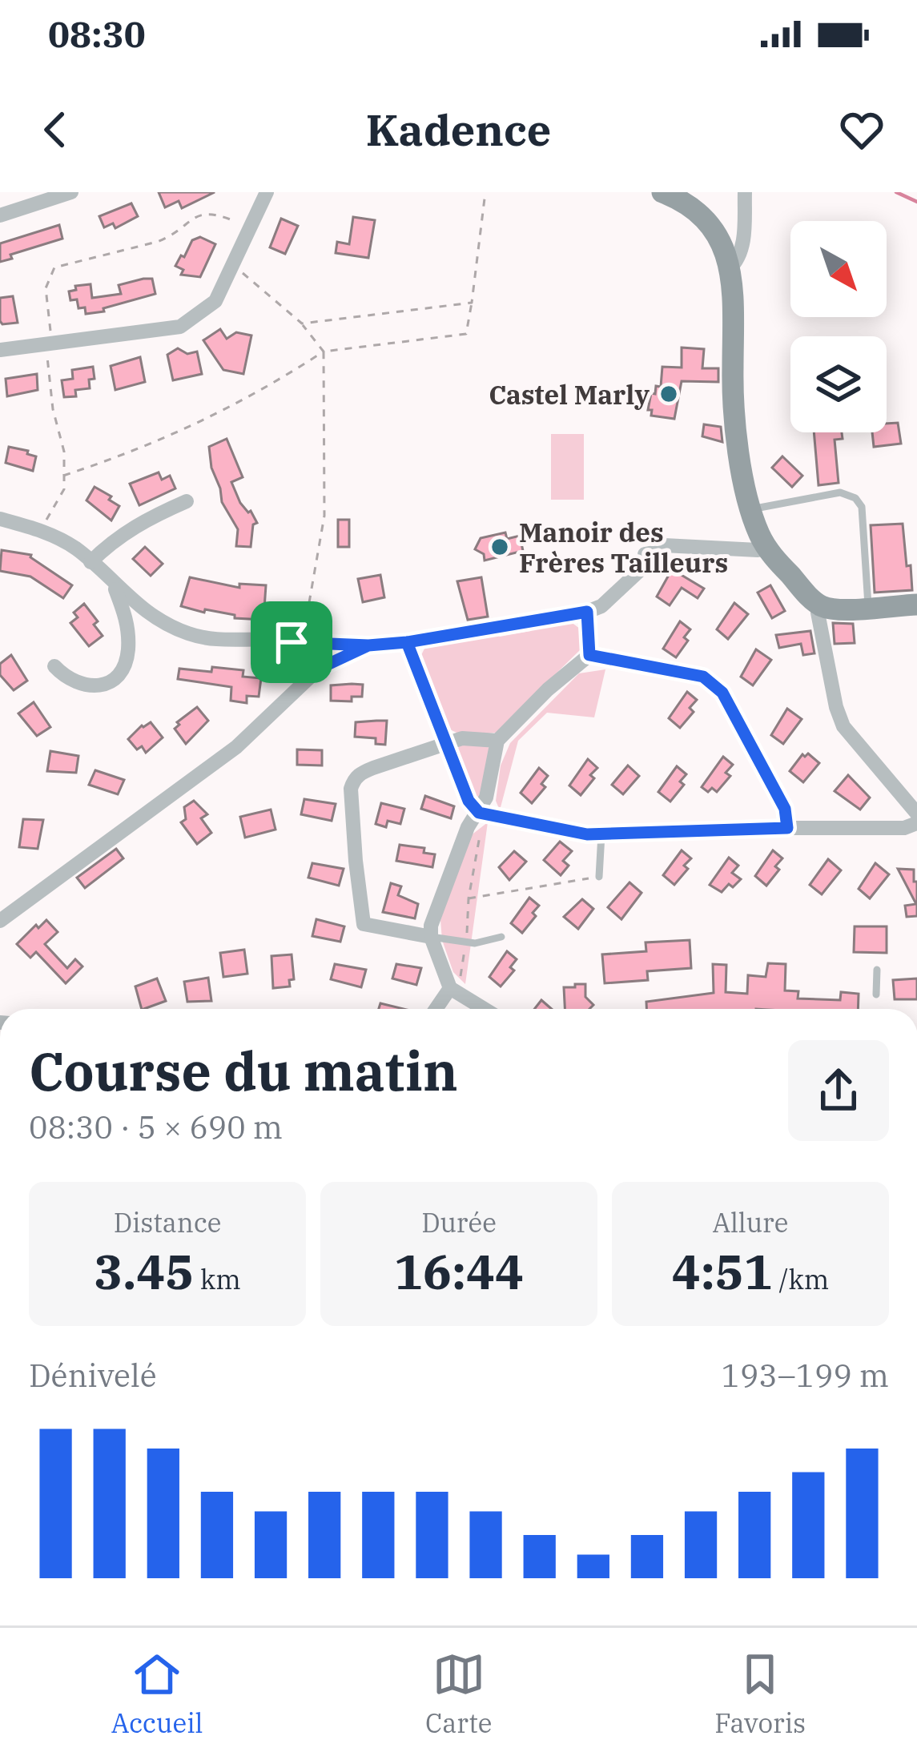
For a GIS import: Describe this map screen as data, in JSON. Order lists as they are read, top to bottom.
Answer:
{
  "places": ["Castel Marly", "Manoir des Frères Tailleurs"],
  "north": "bottom right",
  "page": {
    "status": "08:30",
    "header": "Kadence",
    "heading": ["Course du matin", "08:30 · 5 × 690 m"],
    "stats": [
      ["Distance", "3.45 km"],
      ["Durée", "16:44"],
      ["Allure", "4:51 /km"]
    ],
    "chart": ["Dénivelé", "193–199 m"],
    "tabs": ["Accueil", "Carte", "Favoris"]
  }
}
